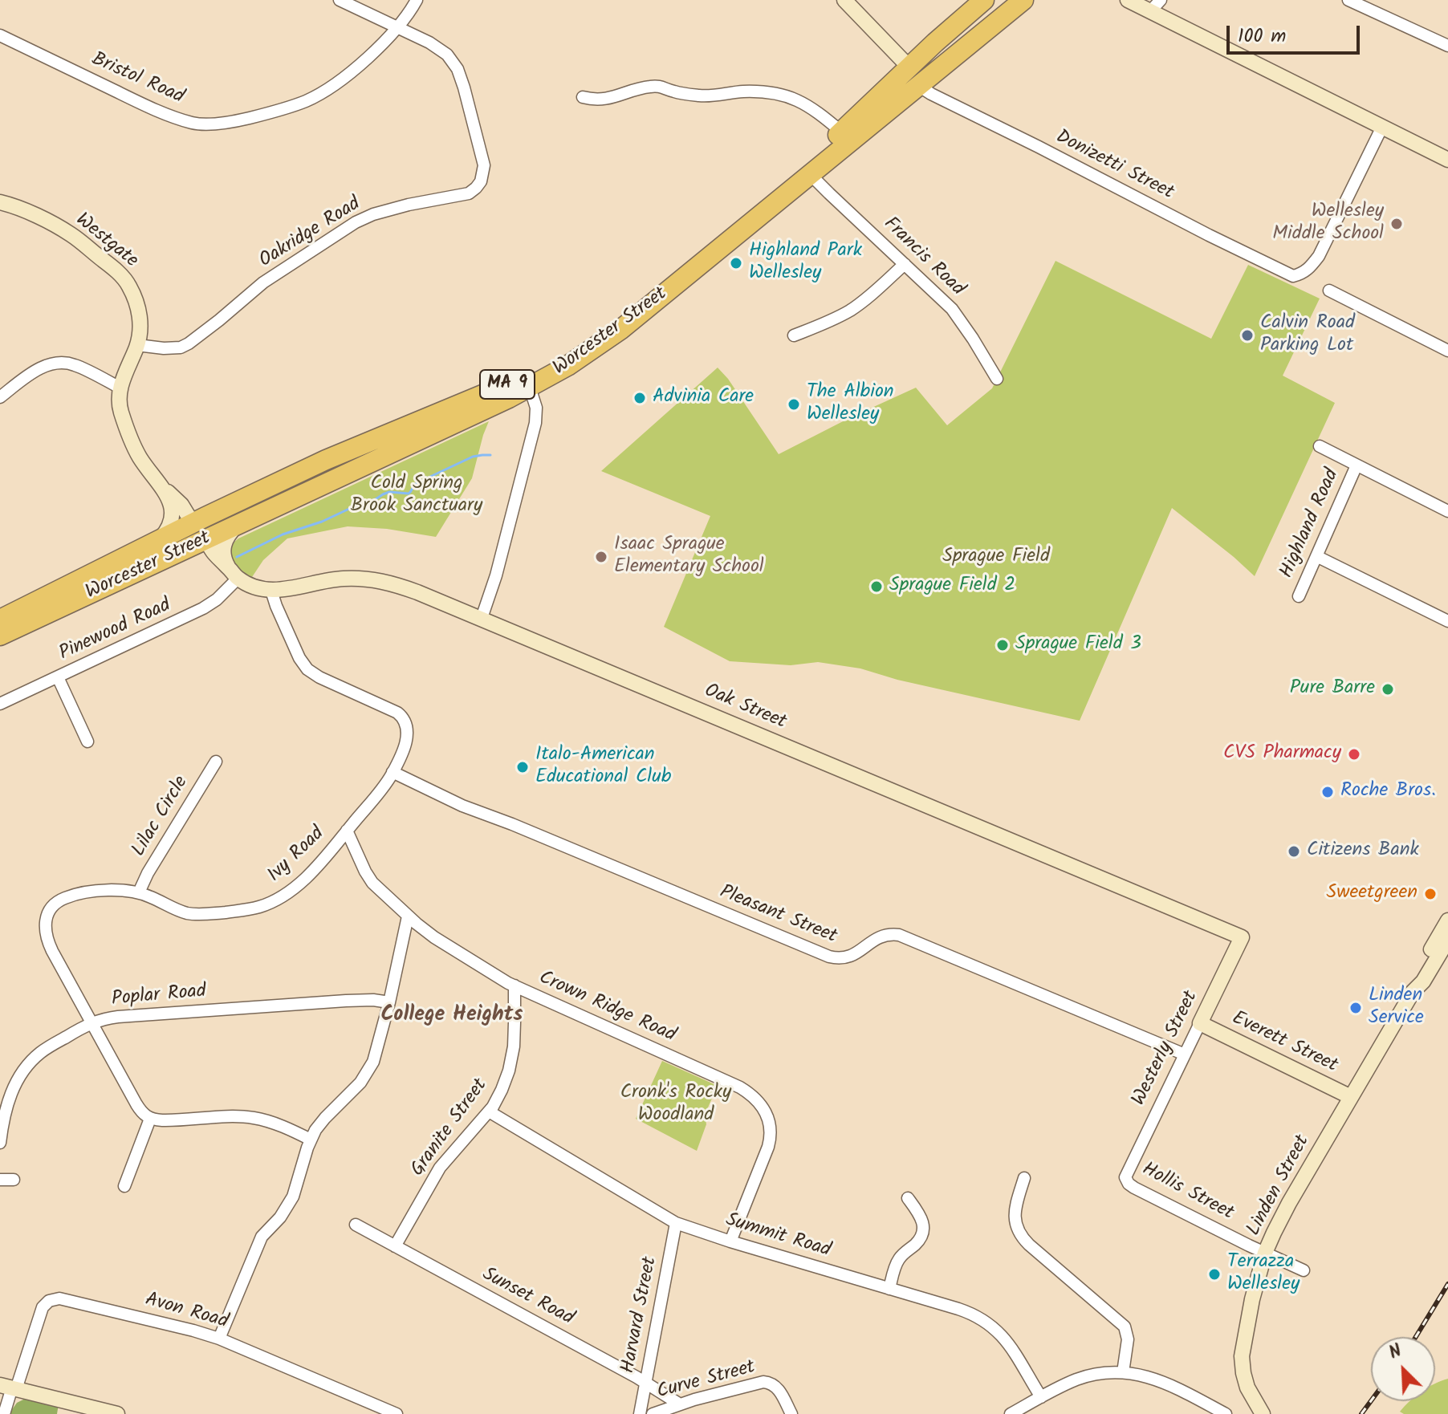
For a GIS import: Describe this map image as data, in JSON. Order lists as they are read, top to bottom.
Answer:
{
  "streets": {
    "highway": ["Worcester Street", "MA 9"],
    "street": [
      "Bristol Road",
      "Donizetti Street",
      "Oakridge Road",
      "Westgate",
      "Francis Road",
      "Highland Road",
      "Pinewood Road",
      "Oak Street",
      "Lilac Circle",
      "Ivy Road",
      "Pleasant Street",
      "Poplar Road",
      "Crown Ridge Road",
      "Everett Street",
      "Westerly Street",
      "Granite Street",
      "Linden Street",
      "Hollis Street",
      "Summit Road",
      "Sunset Road",
      "Avon Road",
      "Harvard Street",
      "Curve Street"
    ]
  },
  "crossings": [
    ["Bristol Road", "Oakridge Road"],
    ["Donizetti Street", "Worcester Street"],
    ["Oakridge Road", "Westgate"],
    ["Westgate", "Worcester Street"],
    ["Francis Road", "Worcester Street"],
    ["Worcester Street", "Oak Street"],
    ["Pinewood Road", "Oak Street"],
    ["Oak Street", "Ivy Road"],
    ["Oak Street", "Westerly Street"],
    ["Lilac Circle", "Ivy Road"],
    ["Ivy Road", "Pleasant Street"],
    ["Ivy Road", "Poplar Road"],
    ["Ivy Road", "Crown Ridge Road"],
    ["Pleasant Street", "Westerly Street"],
    ["Crown Ridge Road", "Granite Street"],
    ["Crown Ridge Road", "Summit Road"],
    ["Everett Street", "Westerly Street"],
    ["Everett Street", "Linden Street"],
    ["Westerly Street", "Hollis Street"],
    ["Granite Street", "Summit Road"],
    ["Granite Street", "Sunset Road"],
    ["Linden Street", "Hollis Street"],
    ["Summit Road", "Harvard Street"],
    ["Sunset Road", "Harvard Street"],
    ["Sunset Road", "Curve Street"]
  ],
  "districts": ["College Heights"],
  "parks": ["Cold Spring Brook Sanctuary", "Sprague Field", "Cronk's Rocky Woodland"],
  "places": [
    "Wellesley Middle School",
    "Highland Park Wellesley",
    "Calvin Road Parking Lot",
    "Advinia Care",
    "The Albion Wellesley",
    "Isaac Sprague Elementary School",
    "Sprague Field 2",
    "Sprague Field 3",
    "Pure Barre",
    "CVS Pharmacy",
    "Italo-American Educational Club",
    "Roche Bros.",
    "Citizens Bank",
    "Sweetgreen",
    "Linden Service",
    "Terrazza Wellesley"
  ],
  "scale_bar": "100 m",
  "north": "top left"
}
